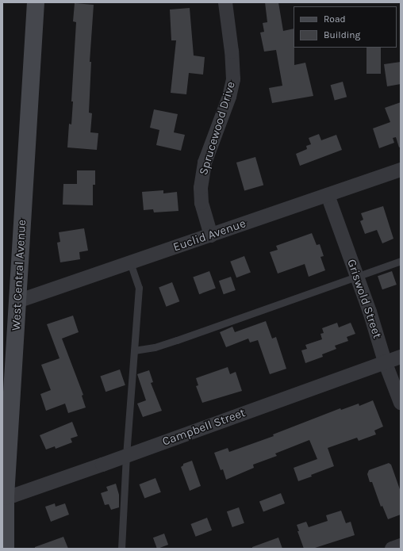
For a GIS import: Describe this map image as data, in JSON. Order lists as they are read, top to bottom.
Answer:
{
  "streets": {
    "main road": ["West Central Avenue"],
    "street": [
      "Sprucewood Drive",
      "Euclid Avenue",
      "Griswold Street",
      "Campbell Street"
    ]
  },
  "crossings": [
    ["Sprucewood Drive", "Euclid Avenue"],
    ["Euclid Avenue", "West Central Avenue"],
    ["Euclid Avenue", "Griswold Street"],
    ["West Central Avenue", "Campbell Street"],
    ["Griswold Street", "Campbell Street"]
  ],
  "legend": ["Road", "Building"]
}
